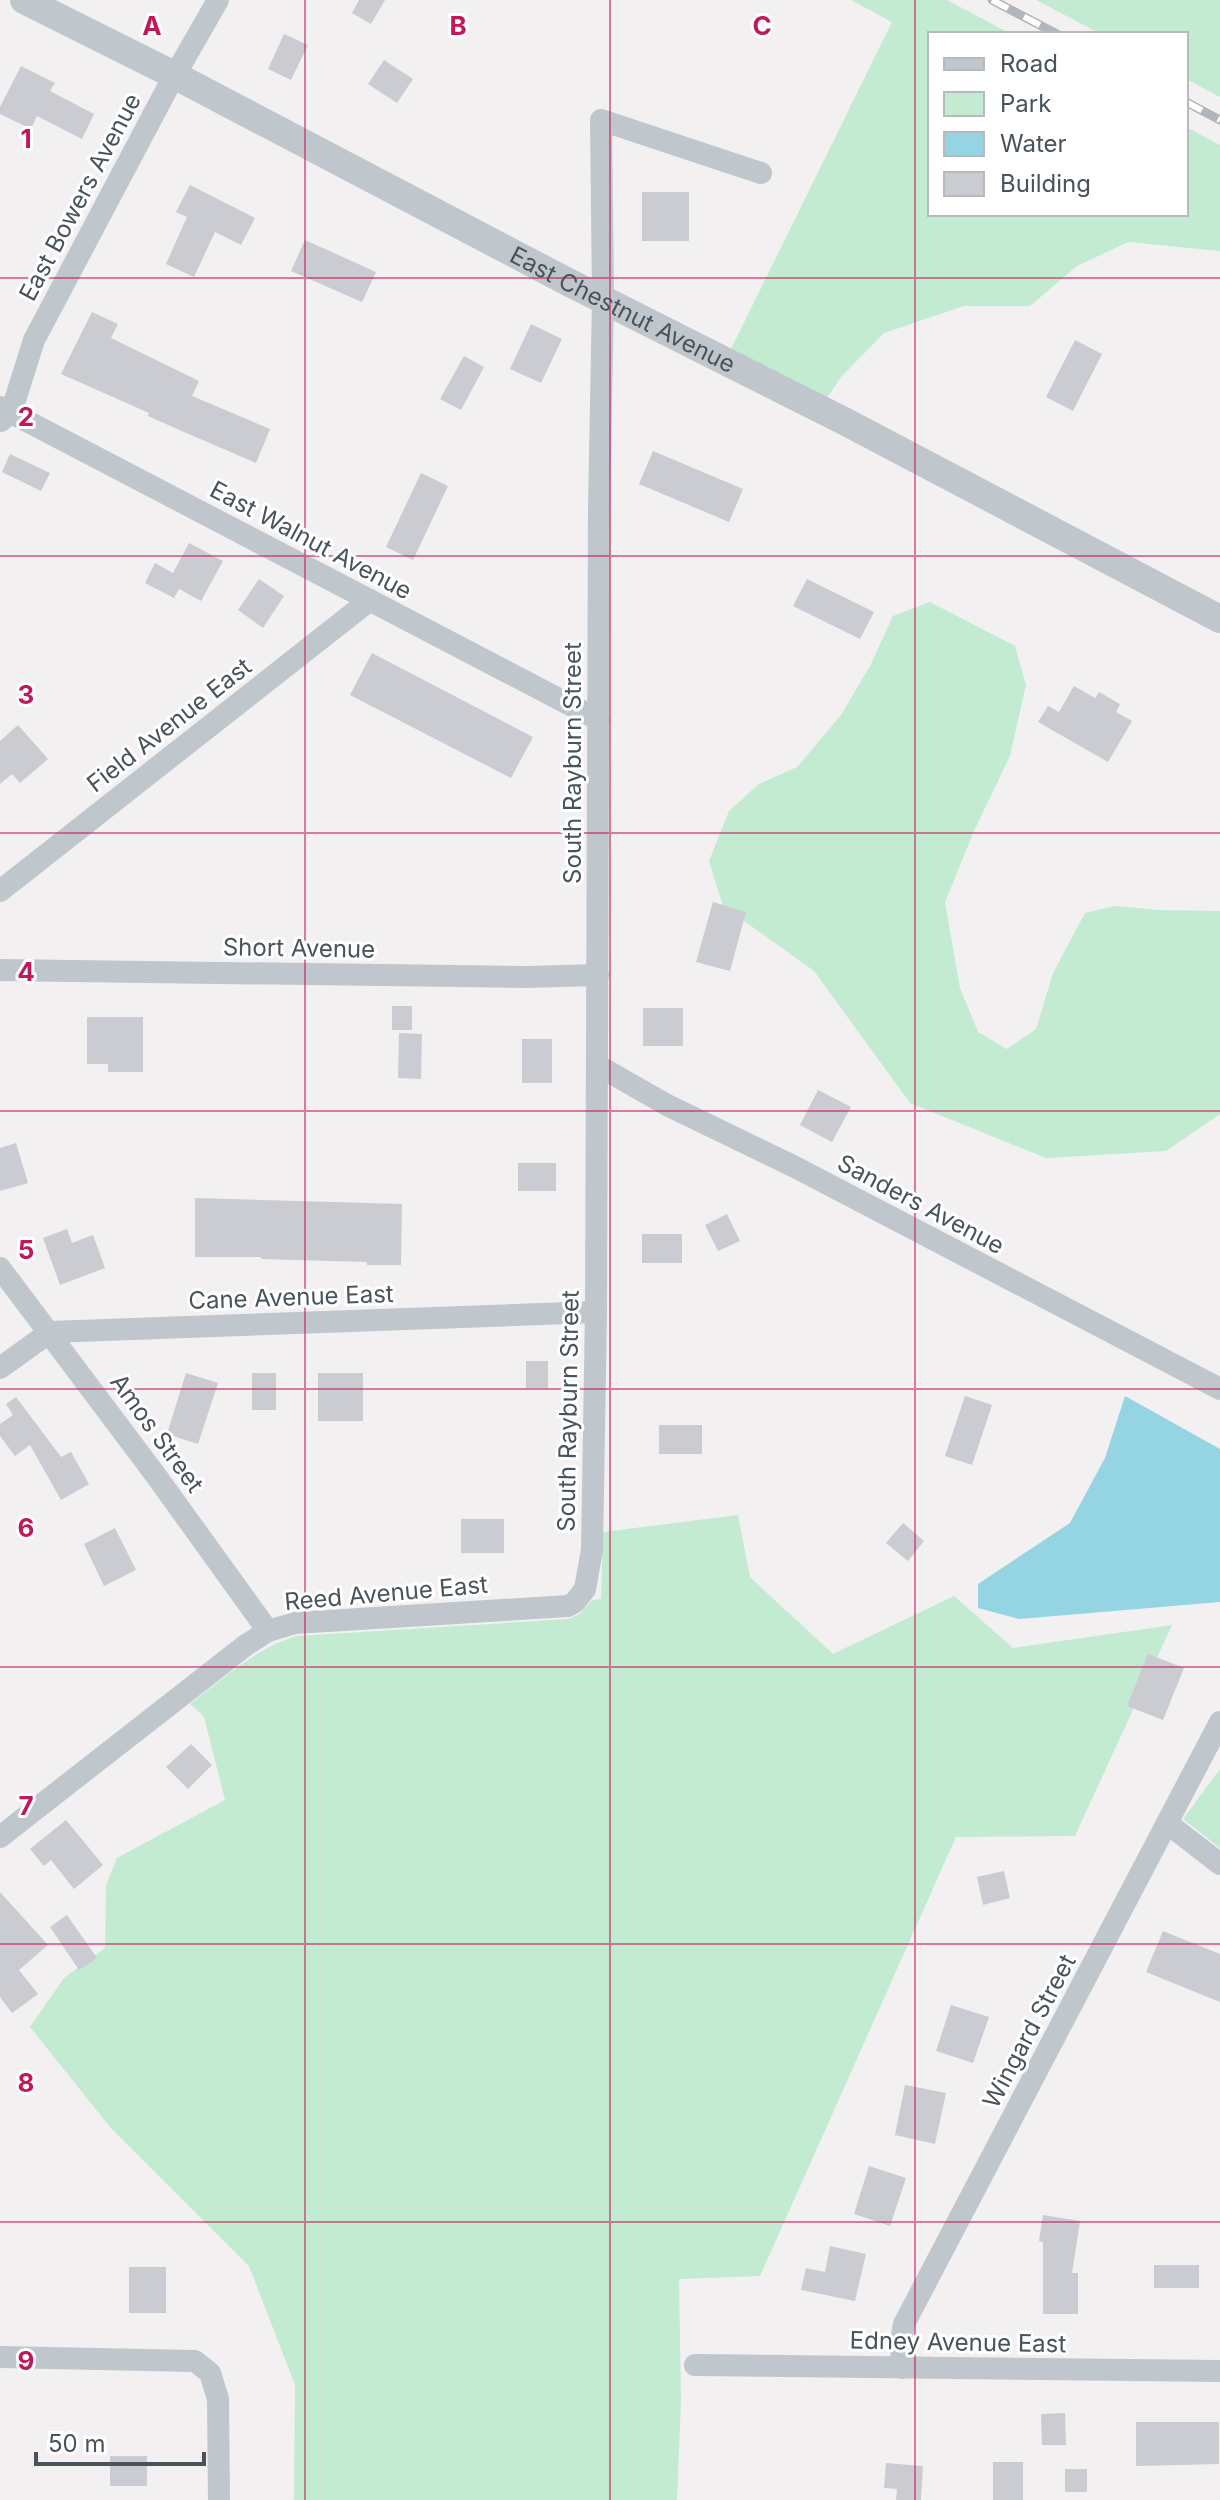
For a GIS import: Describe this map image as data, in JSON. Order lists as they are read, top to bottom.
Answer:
{
  "streets": {
    "street": [
      "East Bowers Avenue",
      "East Chestnut Avenue",
      "East Walnut Avenue",
      "Field Avenue East",
      "South Rayburn Street",
      "Short Avenue",
      "Sanders Avenue",
      "Cane Avenue East",
      "Amos Street",
      "Reed Avenue East",
      "Wingard Street",
      "Edney Avenue East"
    ]
  },
  "crossings": [
    ["East Bowers Avenue", "East Chestnut Avenue"],
    ["East Bowers Avenue", "East Walnut Avenue"],
    ["East Chestnut Avenue", "South Rayburn Street"],
    ["East Walnut Avenue", "Field Avenue East"],
    ["East Walnut Avenue", "South Rayburn Street"],
    ["South Rayburn Street", "Short Avenue"],
    ["South Rayburn Street", "Sanders Avenue"],
    ["South Rayburn Street", "Cane Avenue East"],
    ["South Rayburn Street", "Reed Avenue East"],
    ["Cane Avenue East", "Amos Street"],
    ["Amos Street", "Reed Avenue East"],
    ["Wingard Street", "Edney Avenue East"]
  ],
  "legend": [
    "Road",
    "Park",
    "Water",
    "Building"
  ],
  "scale_bar": "50 m",
  "grid": {
    "columns": ["A", "B", "C"],
    "rows": [
      "1",
      "2",
      "3",
      "4",
      "5",
      "6",
      "7",
      "8",
      "9"
    ]
  }
}
